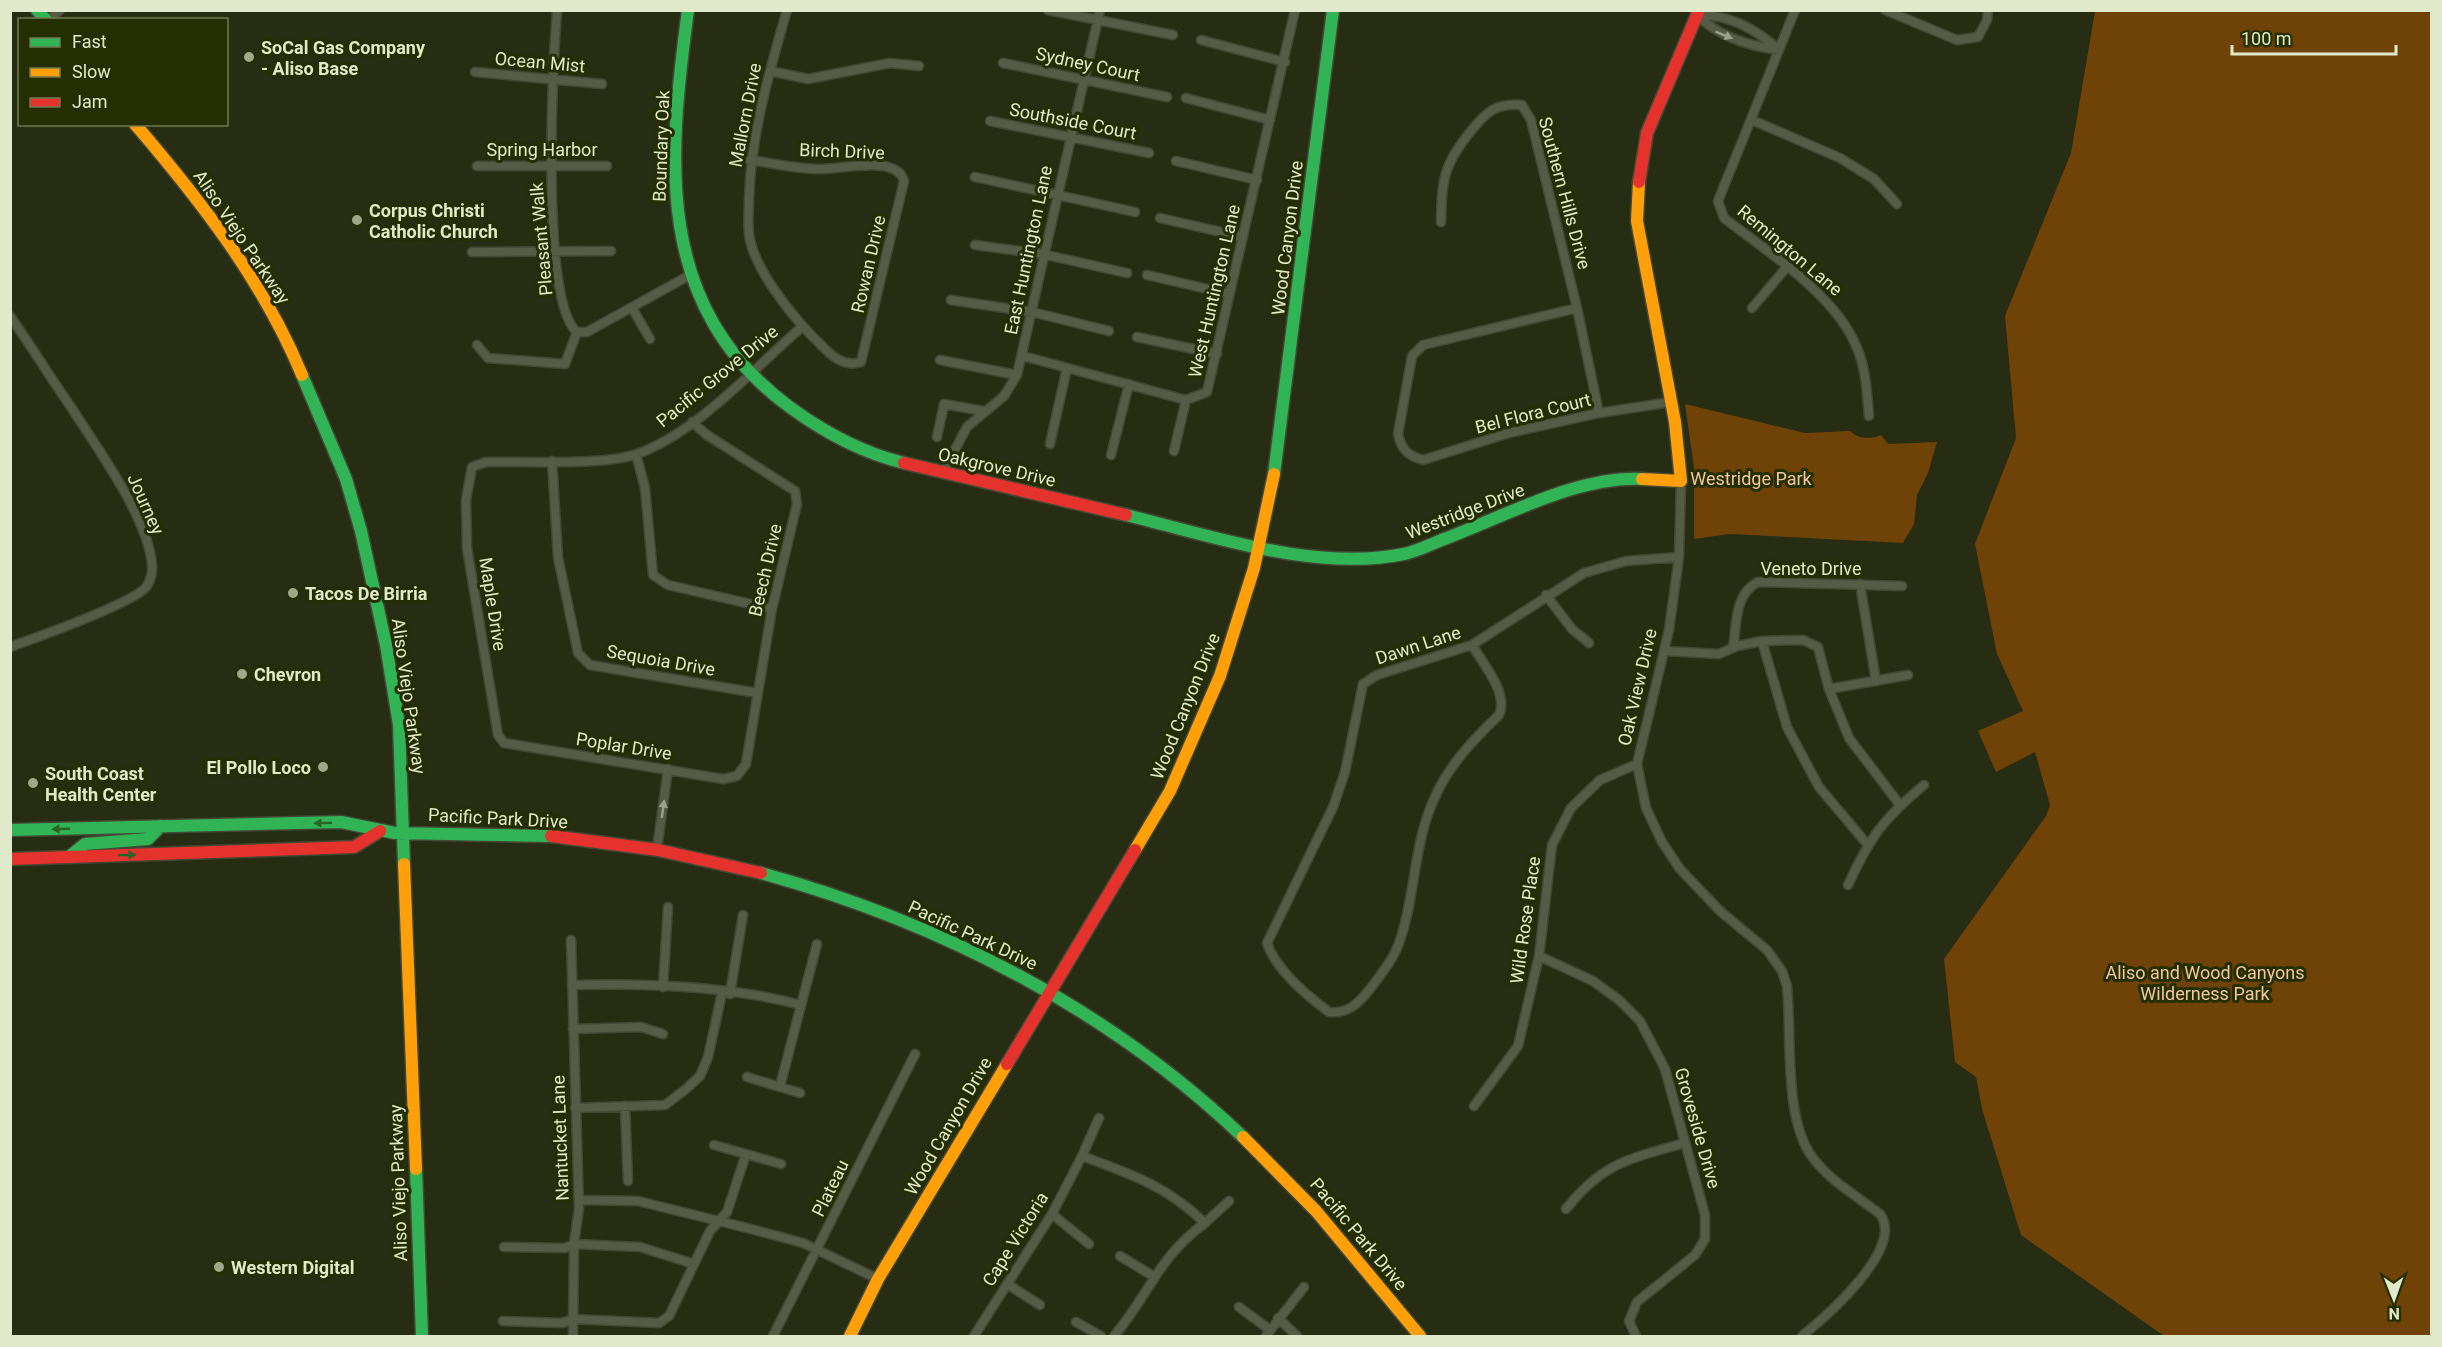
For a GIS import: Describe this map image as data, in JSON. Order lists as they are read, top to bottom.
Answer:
{
  "streets": {
    "main road": [
      "Boundary Oak",
      "Aliso Viejo Parkway",
      "Wood Canyon Drive",
      "Oakgrove Drive",
      "Westridge Drive",
      "Oak View Drive",
      "Pacific Park Drive"
    ],
    "street": [
      "Ocean Mist",
      "Sydney Court",
      "Mallorn Drive",
      "Southside Court",
      "Spring Harbor",
      "Birch Drive",
      "Southern Hills Drive",
      "Pleasant Walk",
      "East Huntington Lane",
      "Remington Lane",
      "Rowan Drive",
      "West Huntington Lane",
      "Pacific Grove Drive",
      "Bel Flora Court",
      "Journey",
      "Veneto Drive",
      "Beech Drive",
      "Maple Drive",
      "Dawn Lane",
      "Sequoia Drive",
      "Poplar Drive",
      "Wild Rose Place",
      "Groveside Drive",
      "Nantucket Lane",
      "Plateau",
      "Cape Victoria"
    ]
  },
  "crossings": [
    ["Ocean Mist", "Pleasant Walk"],
    ["Sydney Court", "East Huntington Lane"],
    ["Mallorn Drive", "Birch Drive"],
    ["Mallorn Drive", "Rowan Drive"],
    ["Mallorn Drive", "Pacific Grove Drive"],
    ["Southside Court", "East Huntington Lane"],
    ["Boundary Oak", "Pacific Grove Drive"],
    ["Boundary Oak", "Oakgrove Drive"],
    ["Spring Harbor", "Pleasant Walk"],
    ["Birch Drive", "Rowan Drive"],
    ["Southern Hills Drive", "Bel Flora Court"],
    ["Aliso Viejo Parkway", "Pacific Park Drive"],
    ["Wood Canyon Drive", "Oakgrove Drive"],
    ["Wood Canyon Drive", "Westridge Drive"],
    ["Wood Canyon Drive", "Pacific Park Drive"],
    ["East Huntington Lane", "West Huntington Lane"],
    ["East Huntington Lane", "Oakgrove Drive"],
    ["Pacific Grove Drive", "Oakgrove Drive"],
    ["Pacific Grove Drive", "Beech Drive"],
    ["Pacific Grove Drive", "Maple Drive"],
    ["Pacific Grove Drive", "Sequoia Drive"],
    ["Bel Flora Court", "Oak View Drive"],
    ["Oakgrove Drive", "Westridge Drive"],
    ["Westridge Drive", "Oak View Drive"],
    ["Beech Drive", "Sequoia Drive"],
    ["Beech Drive", "Poplar Drive"],
    ["Maple Drive", "Poplar Drive"],
    ["Dawn Lane", "Oak View Drive"],
    ["Oak View Drive", "Wild Rose Place"],
    ["Wild Rose Place", "Groveside Drive"]
  ],
  "parks": ["Westridge Park", "Aliso and Wood Canyons Wilderness Park"],
  "places": [
    "SoCal Gas Company - Aliso Base",
    "Corpus Christi Catholic Church",
    "Tacos De Birria",
    "Chevron",
    "El Pollo Loco",
    "South Coast Health Center",
    "Western Digital"
  ],
  "legend": ["Fast", "Slow", "Jam"],
  "scale_bar": "100 m",
  "north": "bottom"
}
